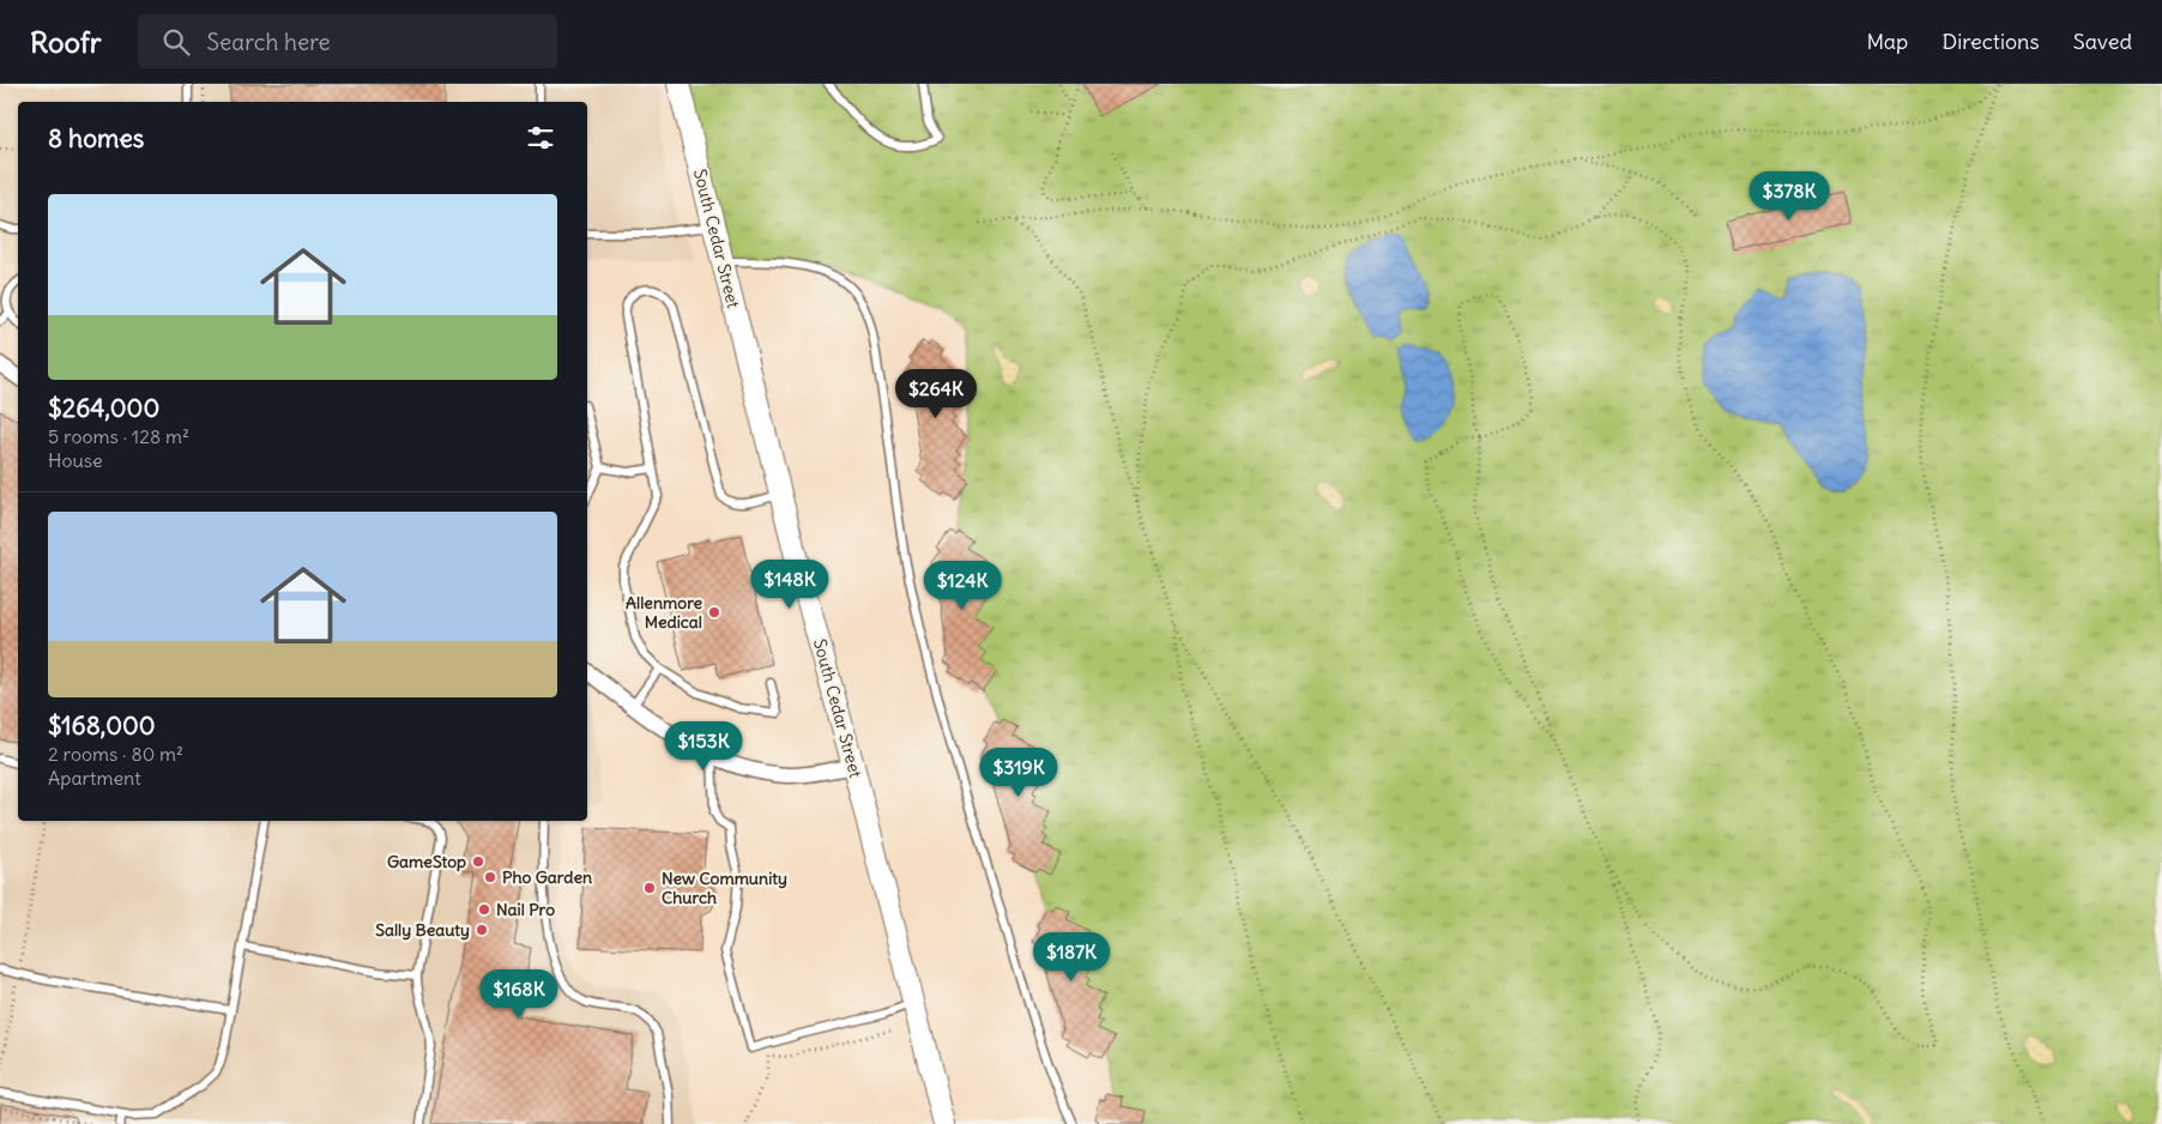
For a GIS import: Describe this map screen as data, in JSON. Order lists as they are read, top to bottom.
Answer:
{
  "streets": {
    "main road": ["South Cedar Street"]
  },
  "places": [
    "Allenmore Medical",
    "GameStop",
    "Pho Garden",
    "New Community Church",
    "Nail Pro",
    "Sally Beauty"
  ],
  "page": {
    "header": "Roofr",
    "search": "Search here",
    "nav": ["Map", "Directions", "Saved"],
    "heading": "8 homes",
    "price": [
      "$378K",
      "$264K",
      "$148K",
      "$124K",
      "$153K",
      "$319K",
      "$187K",
      "$168K"
    ],
    "list": [
      {
        "name": "$264,000",
        "note": "5 rooms · 128 m² · House"
      },
      {
        "name": "$168,000",
        "note": "2 rooms · 80 m² · Apartment"
      }
    ]
  }
}
